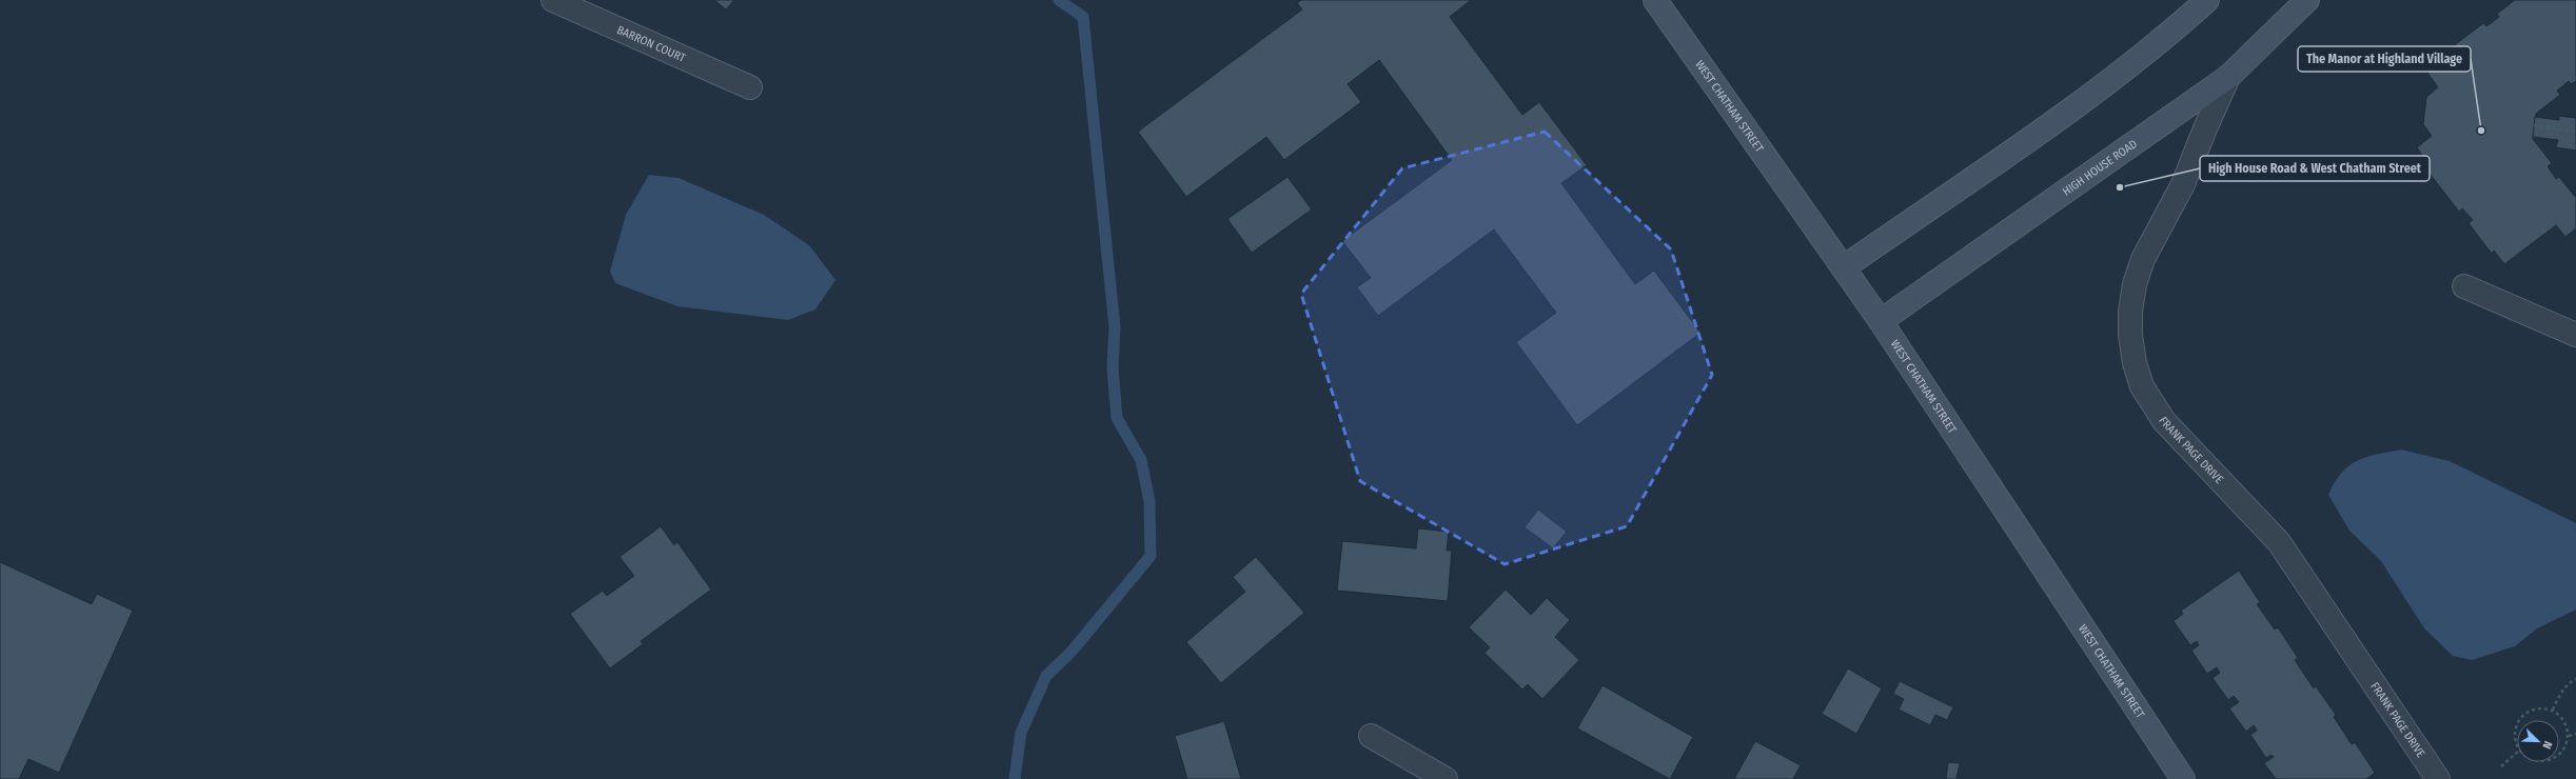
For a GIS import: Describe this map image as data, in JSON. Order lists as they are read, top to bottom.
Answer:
{
  "streets": {
    "main road": ["WEST CHATHAM STREET", "HIGH HOUSE ROAD"],
    "street": ["BARRON COURT", "FRANK PAGE DRIVE"]
  },
  "crossings": [
    ["WEST CHATHAM STREET", "HIGH HOUSE ROAD"],
    ["HIGH HOUSE ROAD", "FRANK PAGE DRIVE"]
  ],
  "places": ["The Manor at Highland Village", "High House Road & West Chatham Street"],
  "north": "bottom right"
}
